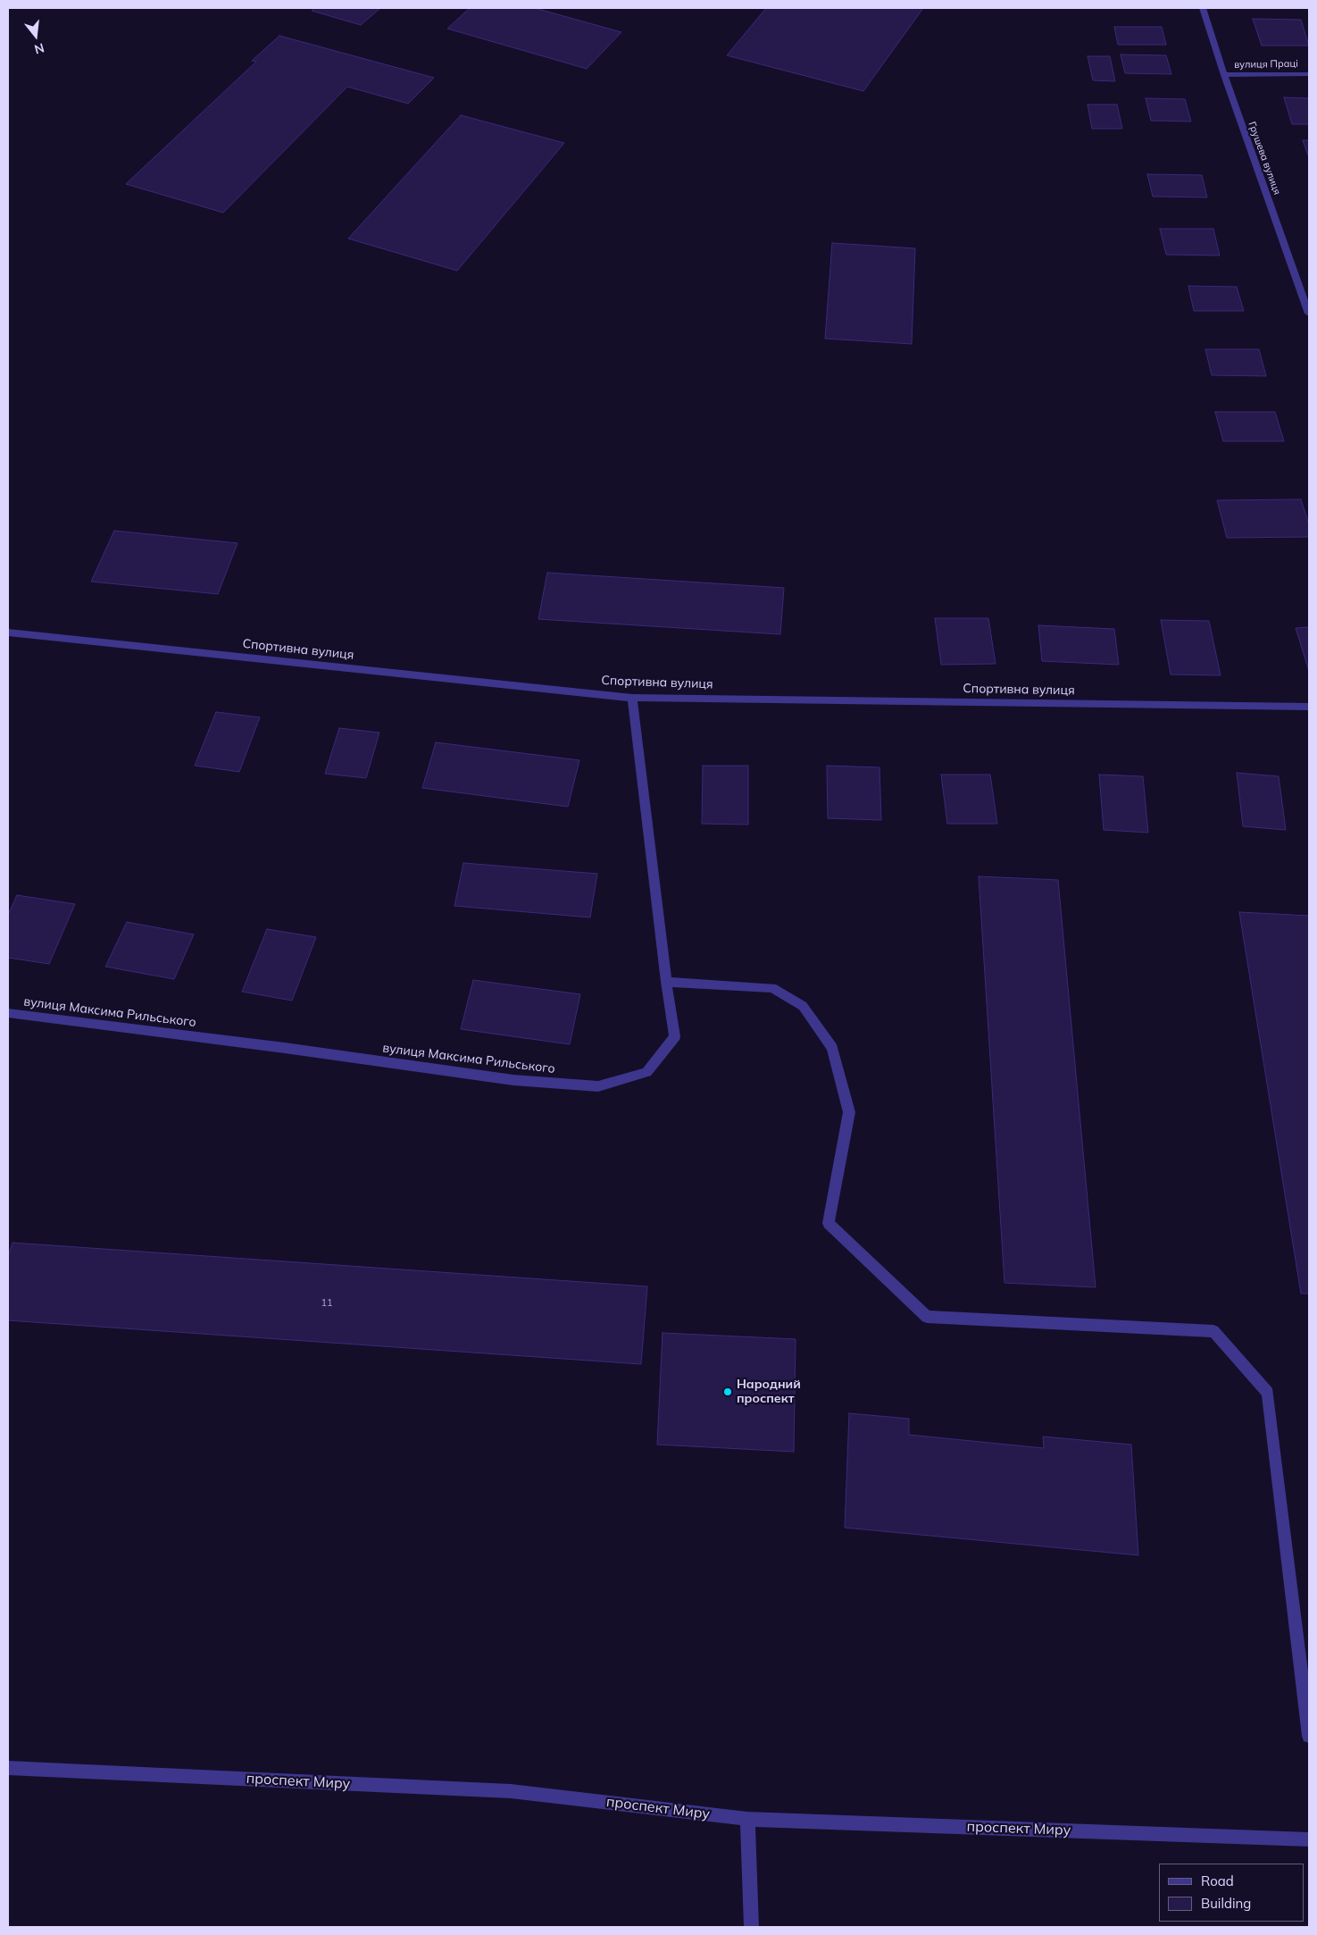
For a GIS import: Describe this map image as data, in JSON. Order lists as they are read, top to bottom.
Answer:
{
  "streets": {
    "street": [
      "вулиця Праці",
      "Грушева вулиця",
      "Спортивна вулиця",
      "вулиця Максима Рильського",
      "проспект Миру"
    ]
  },
  "crossings": [
    ["вулиця Праці", "Грушева вулиця"],
    ["Спортивна вулиця", "вулиця Максима Рильського"]
  ],
  "places": ["Народний проспект"],
  "house_numbers": ["11"],
  "legend": ["Road", "Building"],
  "north": "bottom"
}
